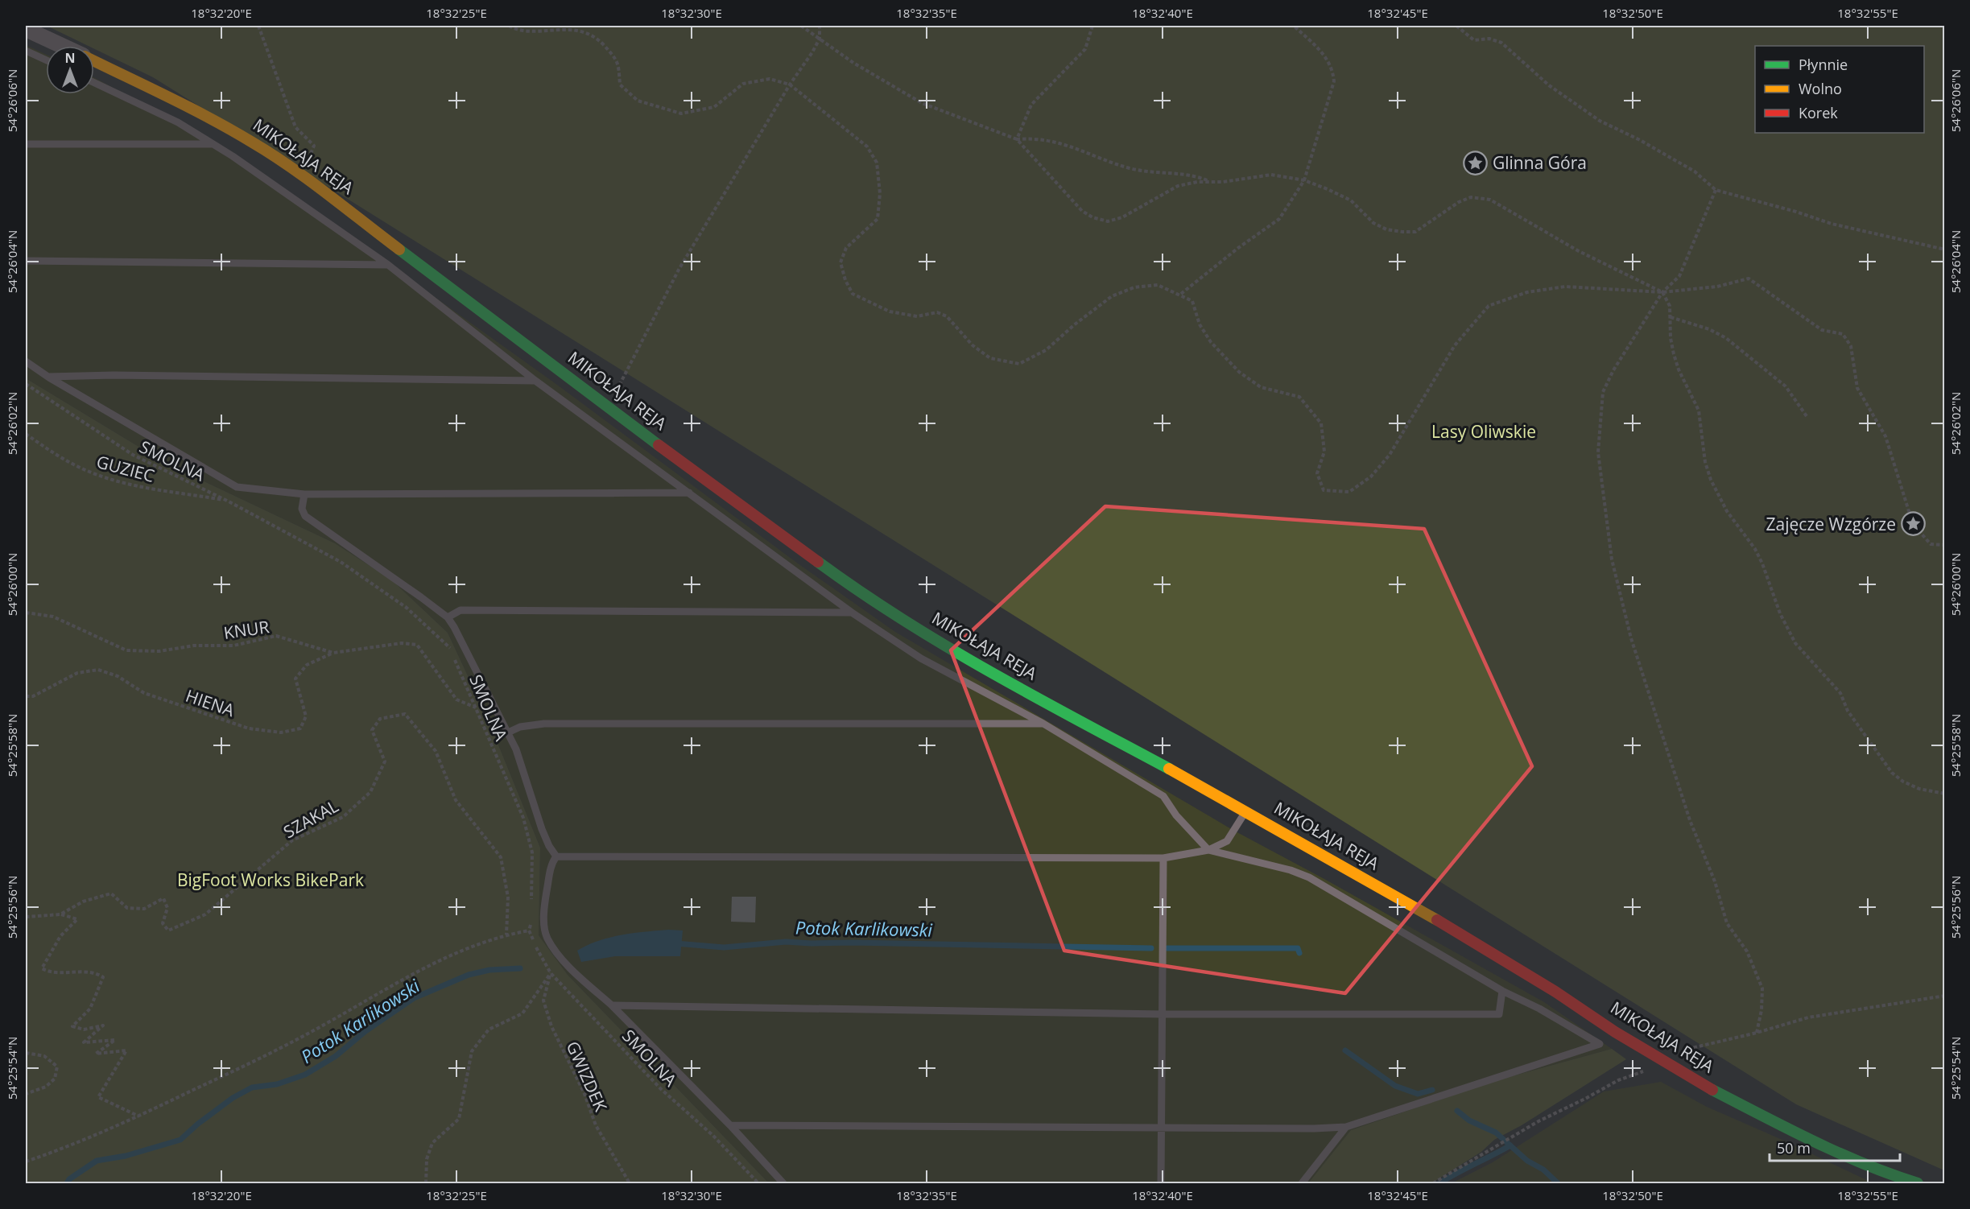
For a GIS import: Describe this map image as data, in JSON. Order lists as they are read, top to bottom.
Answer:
{
  "streets": {
    "street": ["MIKOŁAJA REJA"],
    "path": [
      "SMOLNA",
      "GUZIEC",
      "KNUR",
      "HIENA",
      "SZAKAL",
      "GWIZDEK"
    ]
  },
  "crossings": [
    ["SMOLNA", "GUZIEC"],
    ["SMOLNA", "KNUR"],
    ["SMOLNA", "GWIZDEK"],
    ["KNUR", "HIENA"]
  ],
  "water": ["Potok Karlikowski"],
  "parks": ["Lasy Oliwskie", "BigFoot Works BikePark"],
  "places": {
    "place": ["Glinna Góra", "Zajęcze Wzgórze"]
  },
  "legend": ["Płynnie", "Wolno", "Korek"],
  "scale_bar": "50 m",
  "north": "top",
  "coordinates": [
    "18°32'20\"E",
    "18°32'25\"E",
    "18°32'30\"E",
    "18°32'35\"E",
    "18°32'40\"E",
    "18°32'45\"E",
    "18°32'50\"E",
    "18°32'55\"E",
    "54°26'06\"N",
    "54°26'04\"N",
    "54°26'02\"N",
    "54°26'00\"N",
    "54°25'58\"N",
    "54°25'56\"N",
    "54°25'54\"N"
  ]
}
